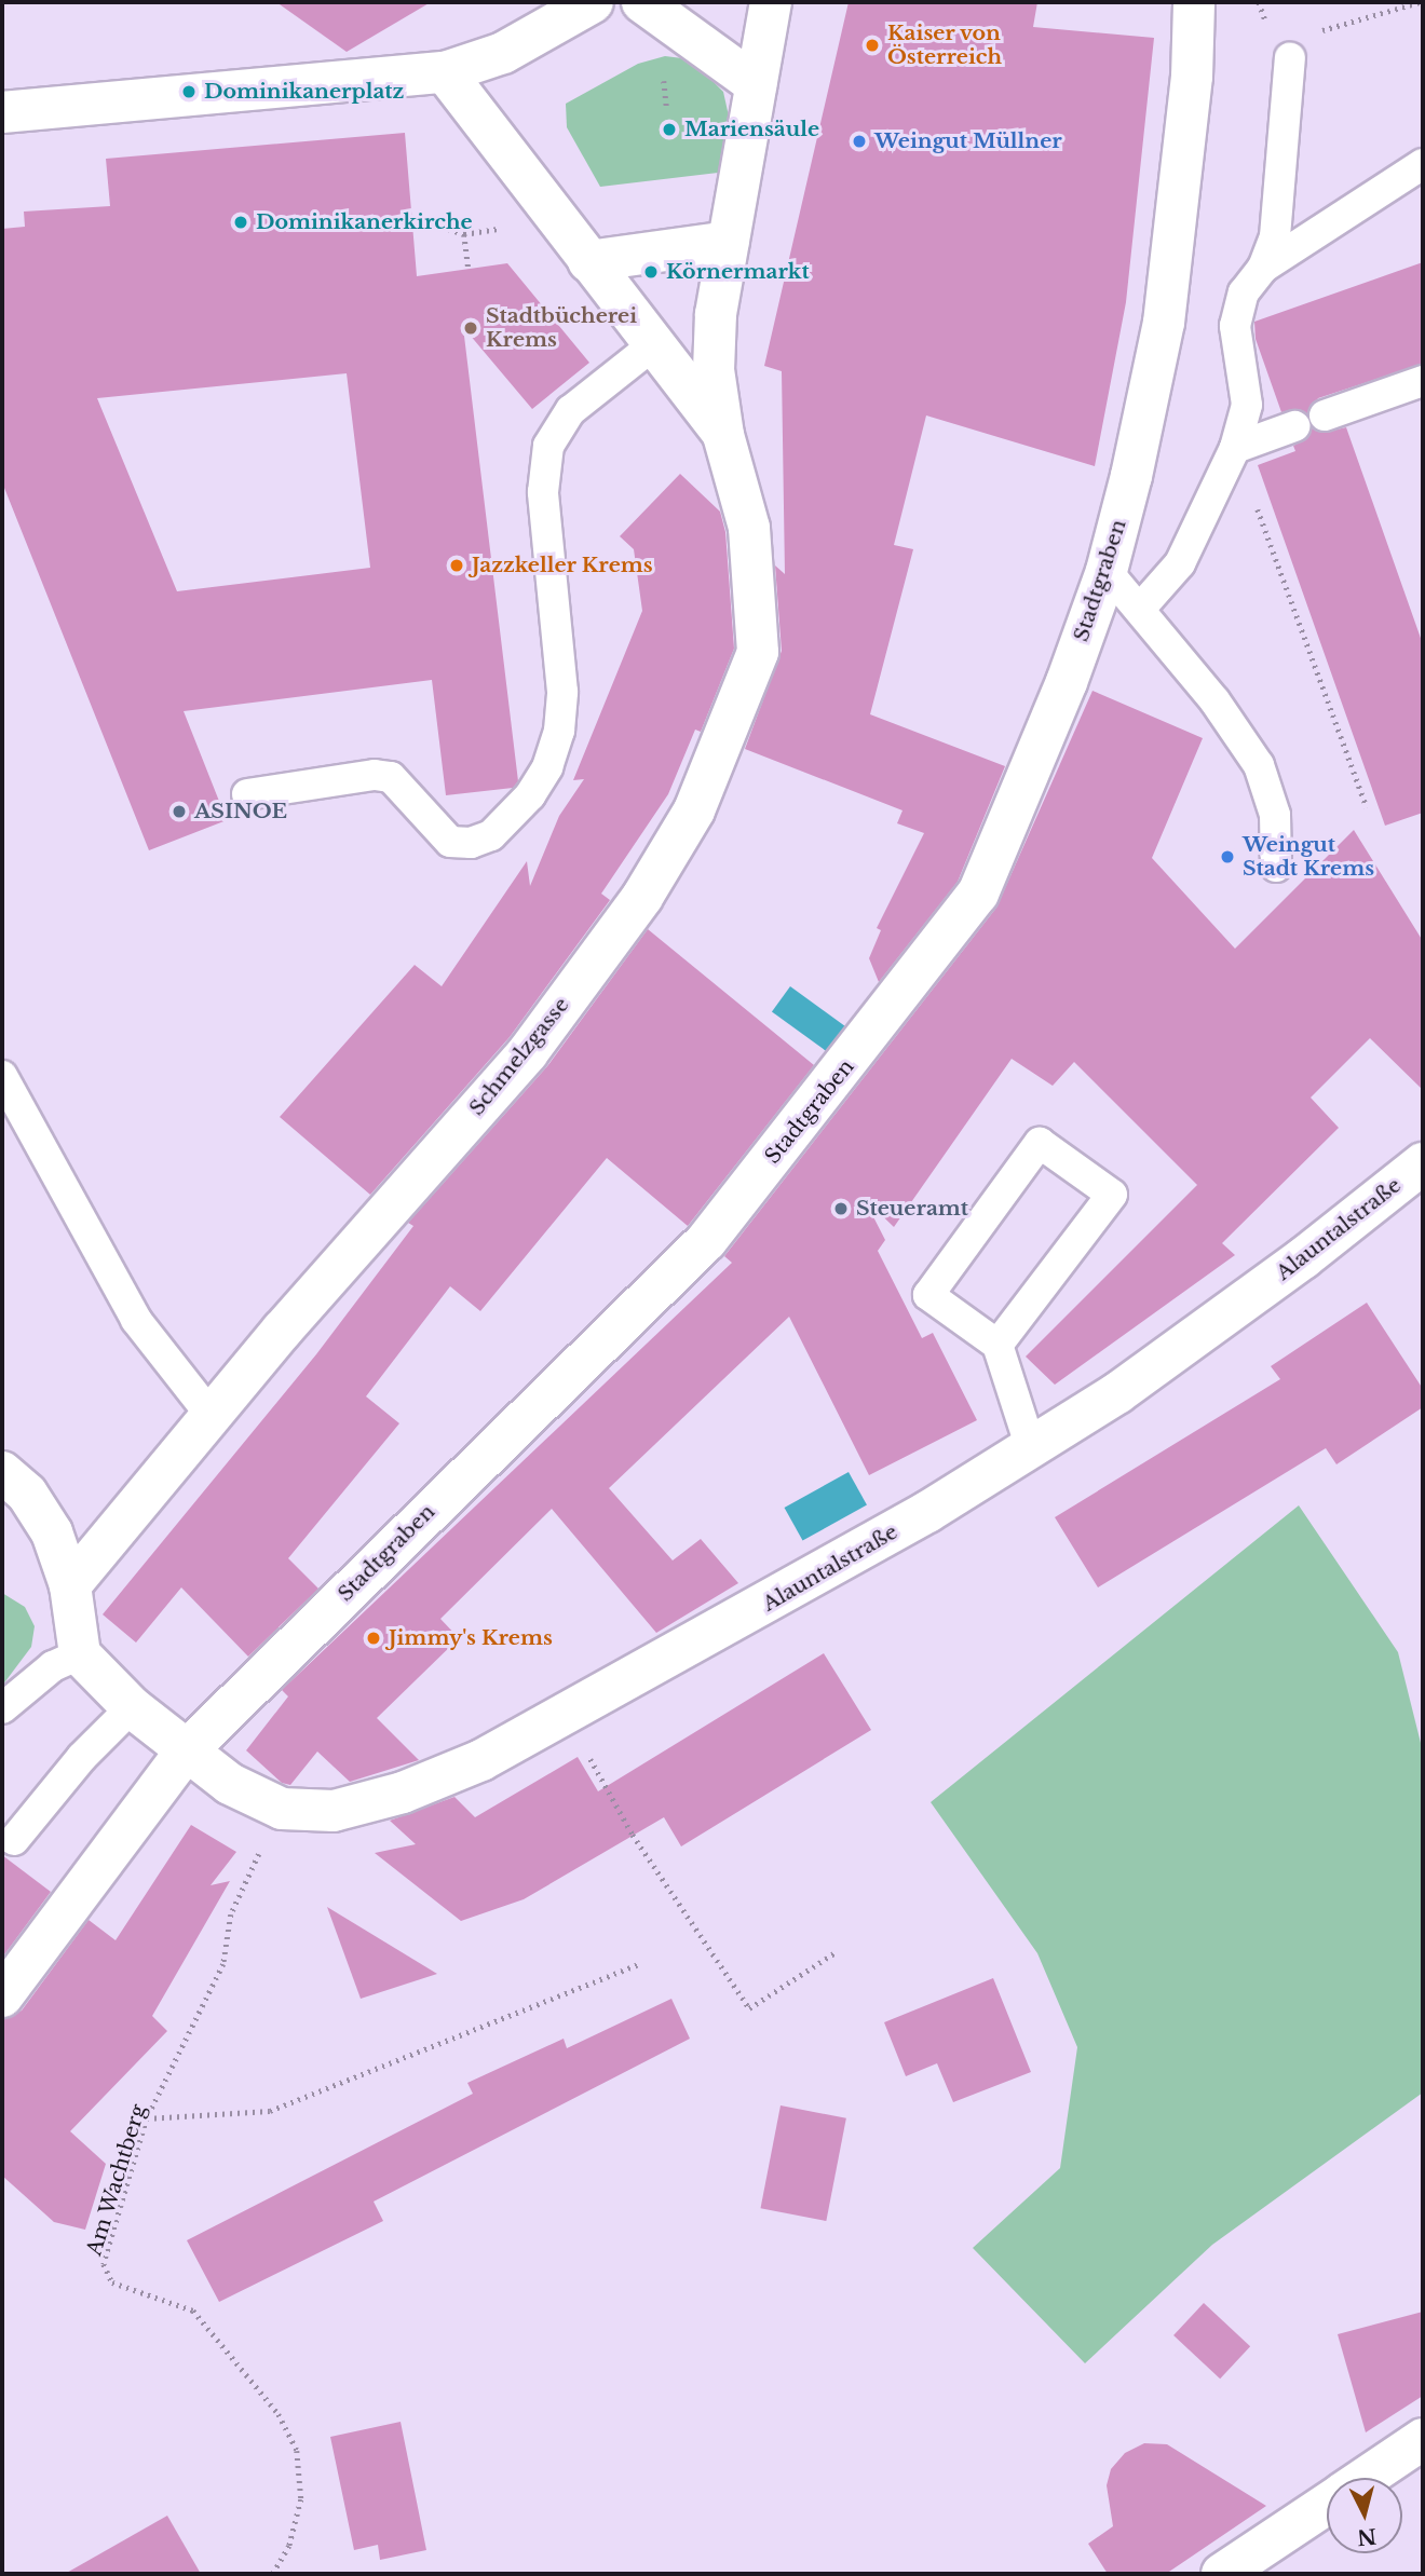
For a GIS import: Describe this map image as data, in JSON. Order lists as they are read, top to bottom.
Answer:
{
  "streets": {
    "street": ["Stadtgraben", "Schmelzgasse", "Alauntalstraße"],
    "path": ["Am Wachtberg"]
  },
  "crossings": [
    ["Stadtgraben", "Alauntalstraße"]
  ],
  "places": [
    "Kaiser von Österreich",
    "Dominikanerplatz",
    "Mariensäule",
    "Weingut Müllner",
    "Dominikanerkirche",
    "Körnermarkt",
    "Stadtbücherei Krems",
    "Jazzkeller Krems",
    "ASINOE",
    "Weingut Stadt Krems",
    "Steueramt",
    "Jimmy's Krems"
  ],
  "north": "bottom"
}
